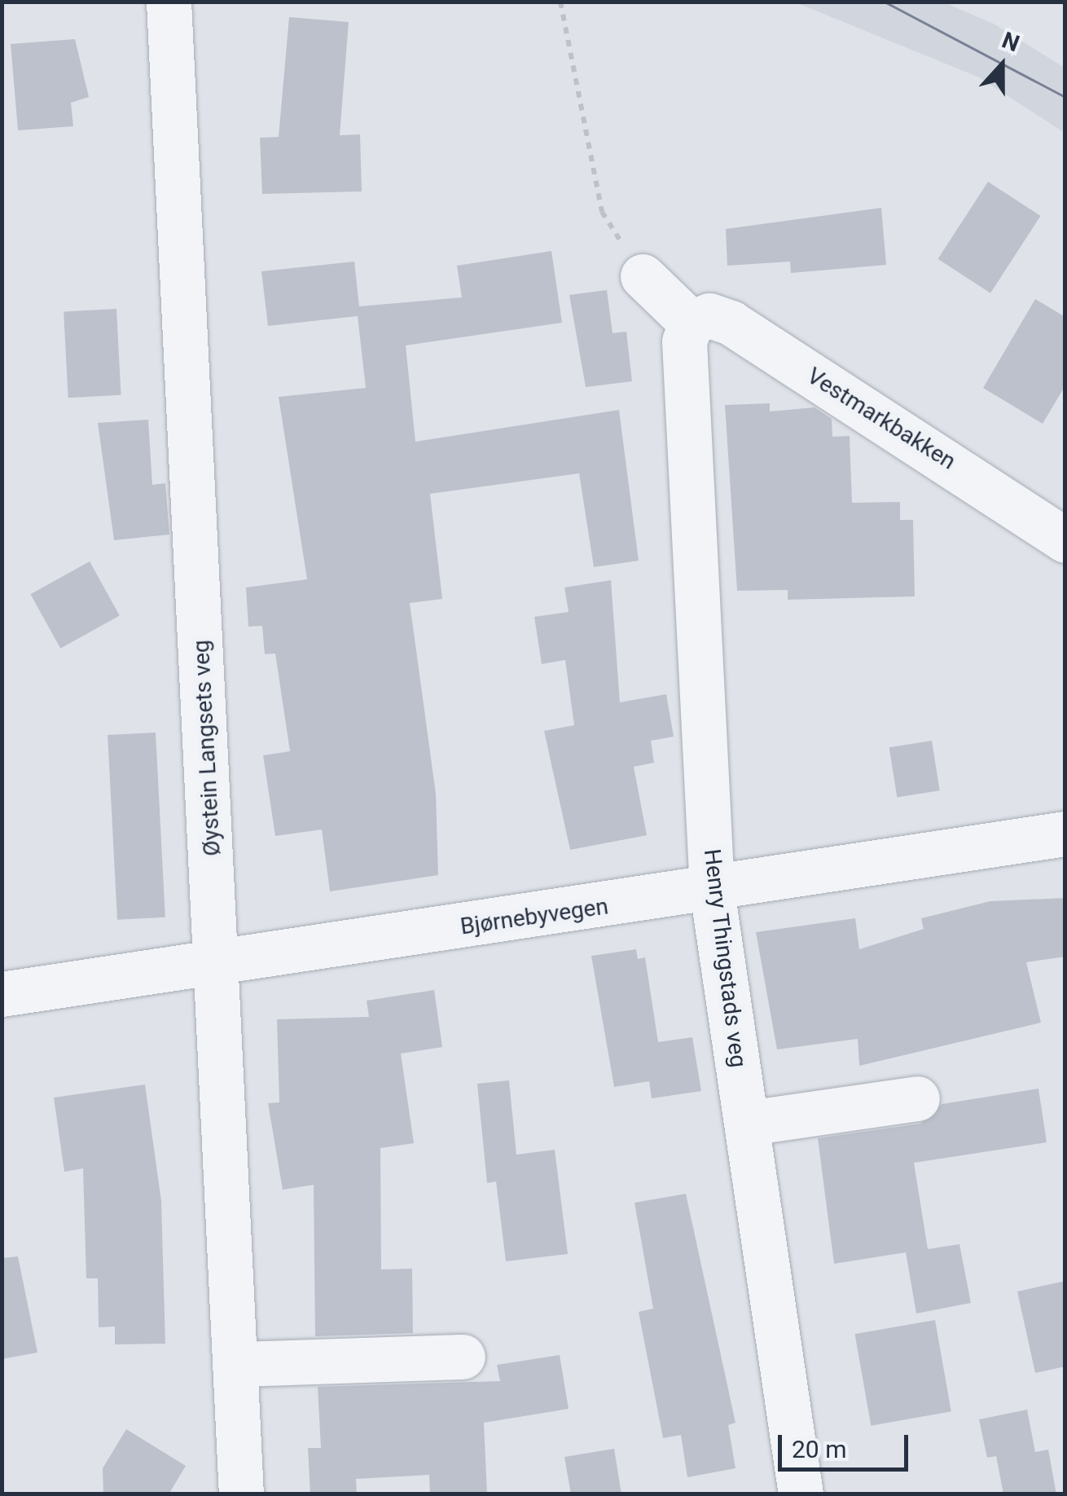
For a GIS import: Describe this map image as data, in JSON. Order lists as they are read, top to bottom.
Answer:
{
  "streets": {
    "street": [
      "Vestmarkbakken",
      "Øystein Langsets veg",
      "Bjørnebyvegen",
      "Henry Thingstads veg"
    ]
  },
  "crossings": [
    ["Vestmarkbakken", "Henry Thingstads veg"],
    ["Øystein Langsets veg", "Bjørnebyvegen"],
    ["Bjørnebyvegen", "Henry Thingstads veg"]
  ],
  "scale_bar": "20 m",
  "north": "top"
}
